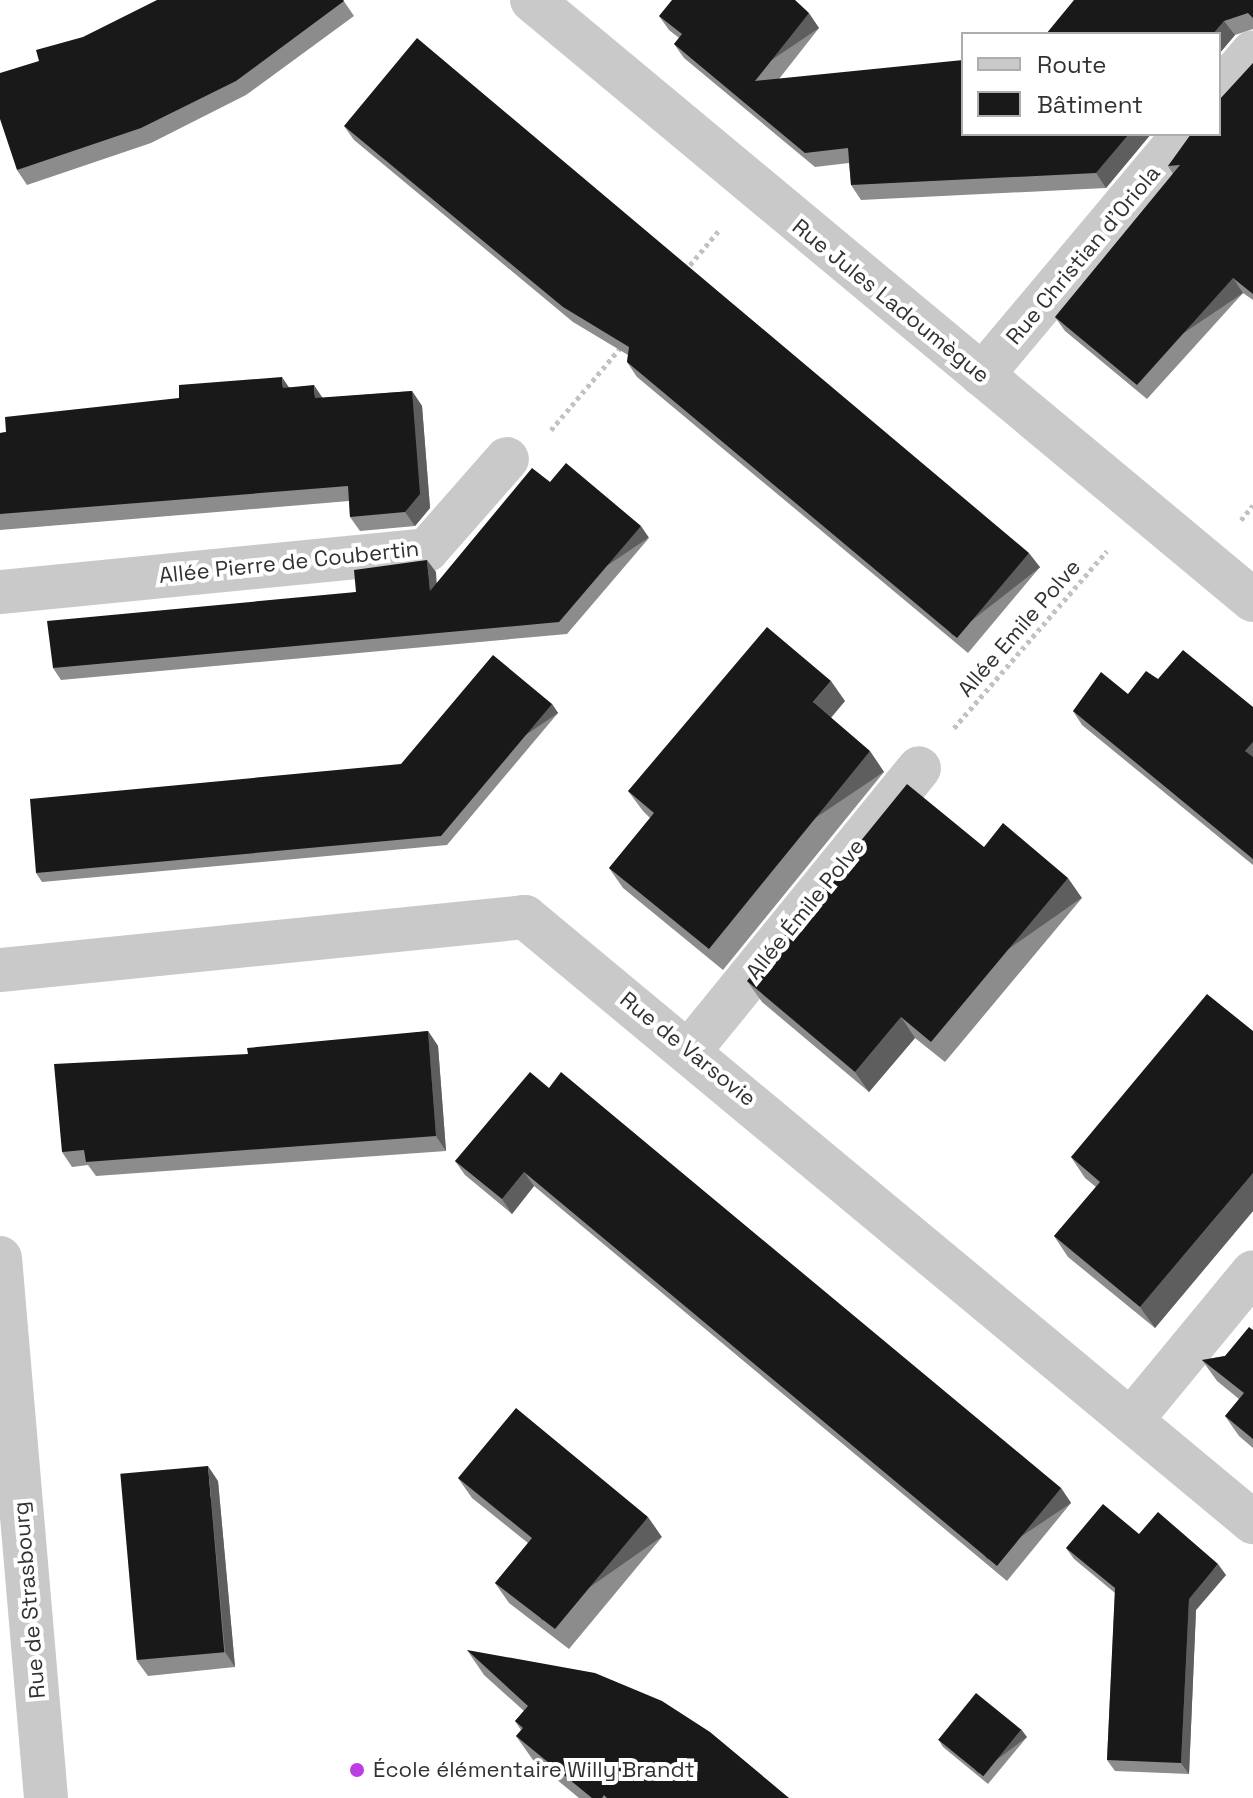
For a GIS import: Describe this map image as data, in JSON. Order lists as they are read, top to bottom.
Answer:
{
  "streets": {
    "street": [
      "Rue Christian d'Oriola",
      "Rue Jules Ladoumègue",
      "Allée Pierre de Coubertin",
      "Allée Émile Polve",
      "Rue de Varsovie",
      "Rue de Strasbourg"
    ],
    "path": ["Allée Emile Polve"]
  },
  "crossings": [
    ["Rue Christian d'Oriola", "Rue Jules Ladoumègue"],
    ["Rue Jules Ladoumègue", "Allée Emile Polve"],
    ["Allée Emile Polve", "Allée Émile Polve"],
    ["Allée Émile Polve", "Rue de Varsovie"]
  ],
  "places": ["École élémentaire Willy Brandt"],
  "legend": ["Route", "Bâtiment"]
}
